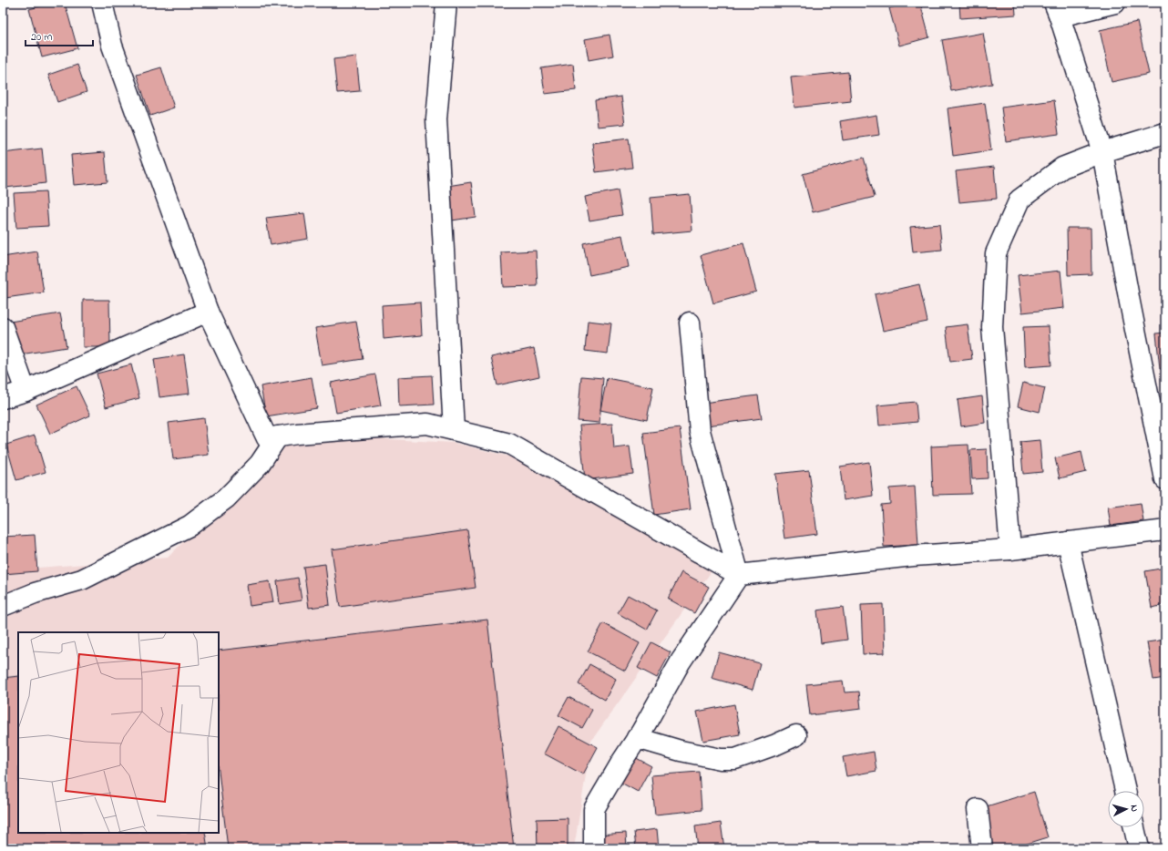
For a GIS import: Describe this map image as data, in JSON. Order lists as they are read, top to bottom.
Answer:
{
  "scale_bar": "20 m",
  "north": "right"
}
